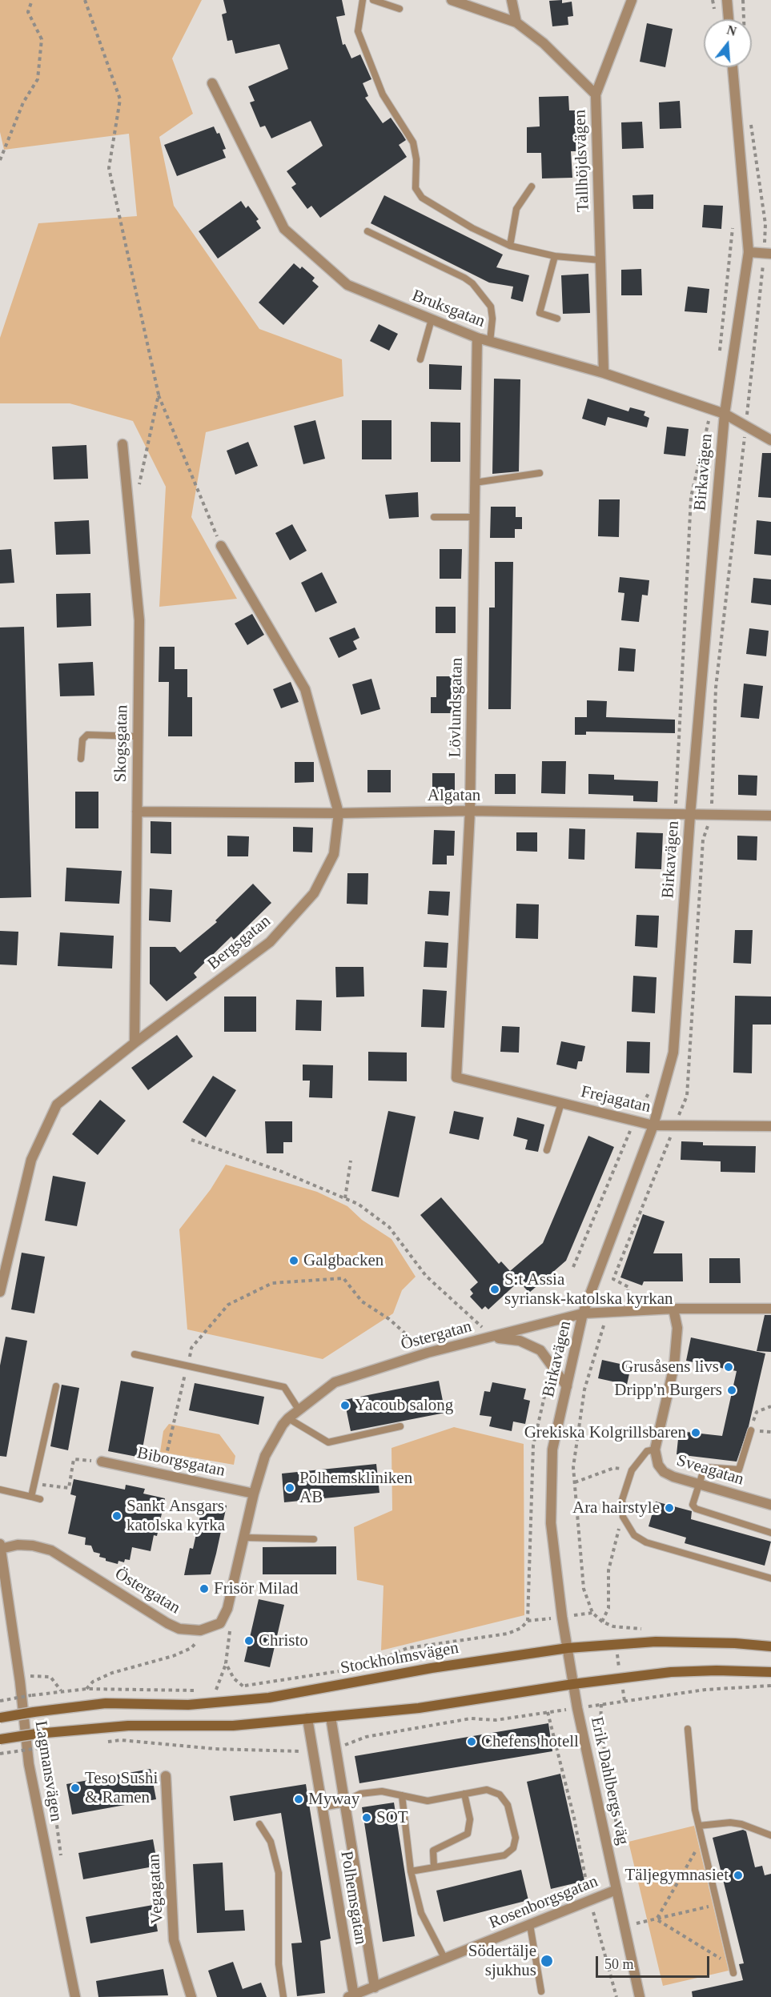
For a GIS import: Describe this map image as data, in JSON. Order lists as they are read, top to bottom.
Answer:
{
  "streets": {
    "main road": ["Stockholmsvägen"],
    "street": [
      "Tallhöjdsvägen",
      "Bruksgatan",
      "Birkavägen",
      "Lövlundsgatan",
      "Skogsgatan",
      "Algatan",
      "Bergsgatan",
      "Frejagatan",
      "Östergatan",
      "Biborgsgatan",
      "Sveagatan",
      "Lagmansvägen",
      "Erik Dahlbergs väg",
      "Vegagatan",
      "Polhemsgatan",
      "Rosenborgsgatan"
    ]
  },
  "crossings": [
    ["Tallhöjdsvägen", "Bruksgatan"],
    ["Bruksgatan", "Birkavägen"],
    ["Bruksgatan", "Lövlundsgatan"],
    ["Birkavägen", "Algatan"],
    ["Birkavägen", "Frejagatan"],
    ["Birkavägen", "Östergatan"],
    ["Birkavägen", "Stockholmsvägen"],
    ["Birkavägen", "Erik Dahlbergs väg"],
    ["Lövlundsgatan", "Algatan"],
    ["Lövlundsgatan", "Frejagatan"],
    ["Skogsgatan", "Algatan"],
    ["Skogsgatan", "Bergsgatan"],
    ["Algatan", "Bergsgatan"],
    ["Östergatan", "Biborgsgatan"],
    ["Östergatan", "Sveagatan"],
    ["Östergatan", "Lagmansvägen"],
    ["Erik Dahlbergs väg", "Rosenborgsgatan"],
    ["Polhemsgatan", "Rosenborgsgatan"]
  ],
  "places": [
    "Galgbacken",
    "S:t Assia syriansk-katolska kyrkan",
    "Grusåsens livs",
    "Dripp'n Burgers",
    "Yacoub salong",
    "Grekiska Kolgrillsbaren",
    "Polhemskliniken AB",
    "Ara hairstyle",
    "Sankt Ansgars katolska kyrka",
    "Frisör Milad",
    "Christo",
    "Chefens hotell",
    "Teso Sushi & Ramen",
    "Myway",
    "SOT",
    "Täljegymnasiet",
    "Södertälje sjukhus"
  ],
  "scale_bar": "50 m",
  "north": "top"
}
